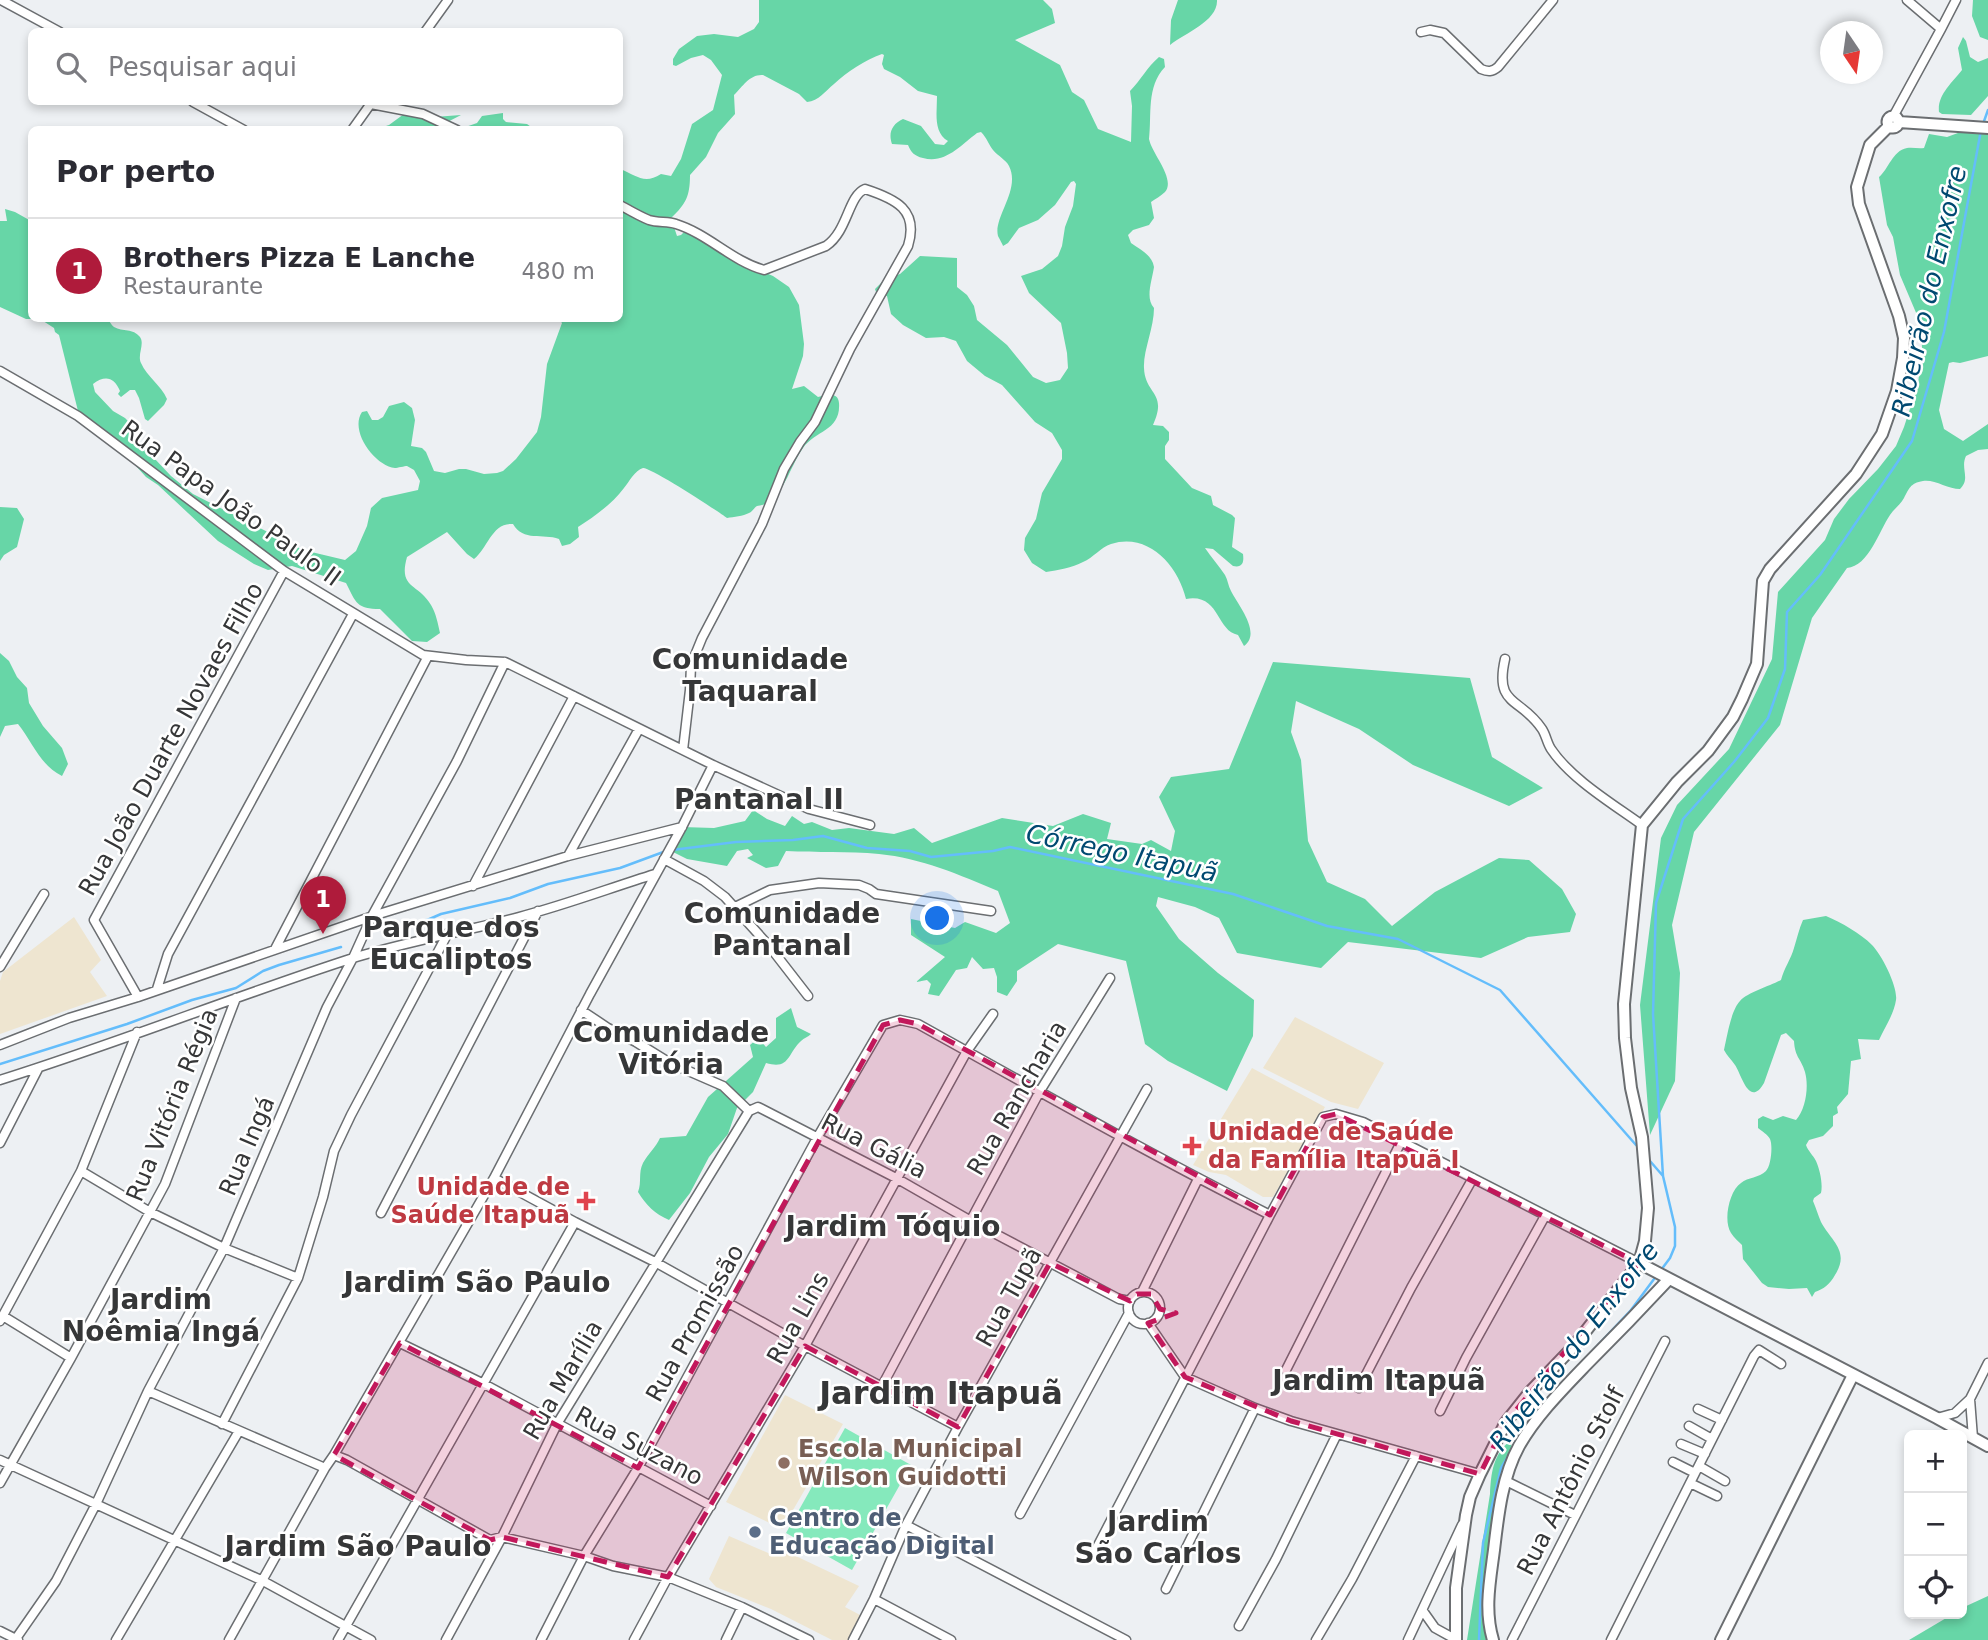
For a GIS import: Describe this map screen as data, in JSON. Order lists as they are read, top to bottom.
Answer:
{
  "streets": {
    "street": [
      "Rua Papa João Paulo II",
      "Rua João Duarte Novaes Filho",
      "Rua Rancharia",
      "Rua Vitória Régia",
      "Rua Ingá",
      "Rua Gália",
      "Rua Tupã",
      "Rua Lins",
      "Rua Promissão",
      "Rua Marília",
      "Rua Suzano",
      "Rua Antônio Stolf"
    ]
  },
  "crossings": [
    ["Rua Papa João Paulo II", "Rua João Duarte Novaes Filho"],
    ["Rua Papa João Paulo II", "Rua Ingá"],
    ["Rua Rancharia", "Rua Gália"],
    ["Rua Gália", "Rua Tupã"],
    ["Rua Gália", "Rua Lins"],
    ["Rua Gália", "Rua Promissão"],
    ["Rua Gália", "Rua Marília"],
    ["Rua Lins", "Rua Promissão"],
    ["Rua Lins", "Rua Suzano"],
    ["Rua Promissão", "Rua Suzano"],
    ["Rua Marília", "Rua Suzano"]
  ],
  "districts": [
    "Comunidade Taquaral",
    "Pantanal II",
    "Comunidade Pantanal",
    "Parque dos Eucaliptos",
    "Comunidade Vitória",
    "Jardim Tóquio",
    "Jardim São Paulo",
    "Jardim Noêmia Ingá",
    "Jardim Itapuã",
    "Jardim Itapuã",
    "Jardim São Carlos",
    "Jardim São Paulo"
  ],
  "water": ["Ribeirão do Enxofre", "Córrego Itapuã"],
  "places": {
    "health": ["Unidade de Saúde da Família Itapuã I", "Unidade de Saúde Itapuã"],
    "other": ["Escola Municipal Wilson Guidotti", "Centro de Educação Digital"]
  },
  "north": "bottom",
  "page": {
    "search": "Pesquisar aqui",
    "heading": "Por perto",
    "list": [
      {
        "mark": "1",
        "name": "Brothers Pizza E Lanche",
        "note": "Restaurante",
        "value": "480 m"
      }
    ],
    "pins": "1",
    "map_buttons": ["+", "−"]
  }
}
